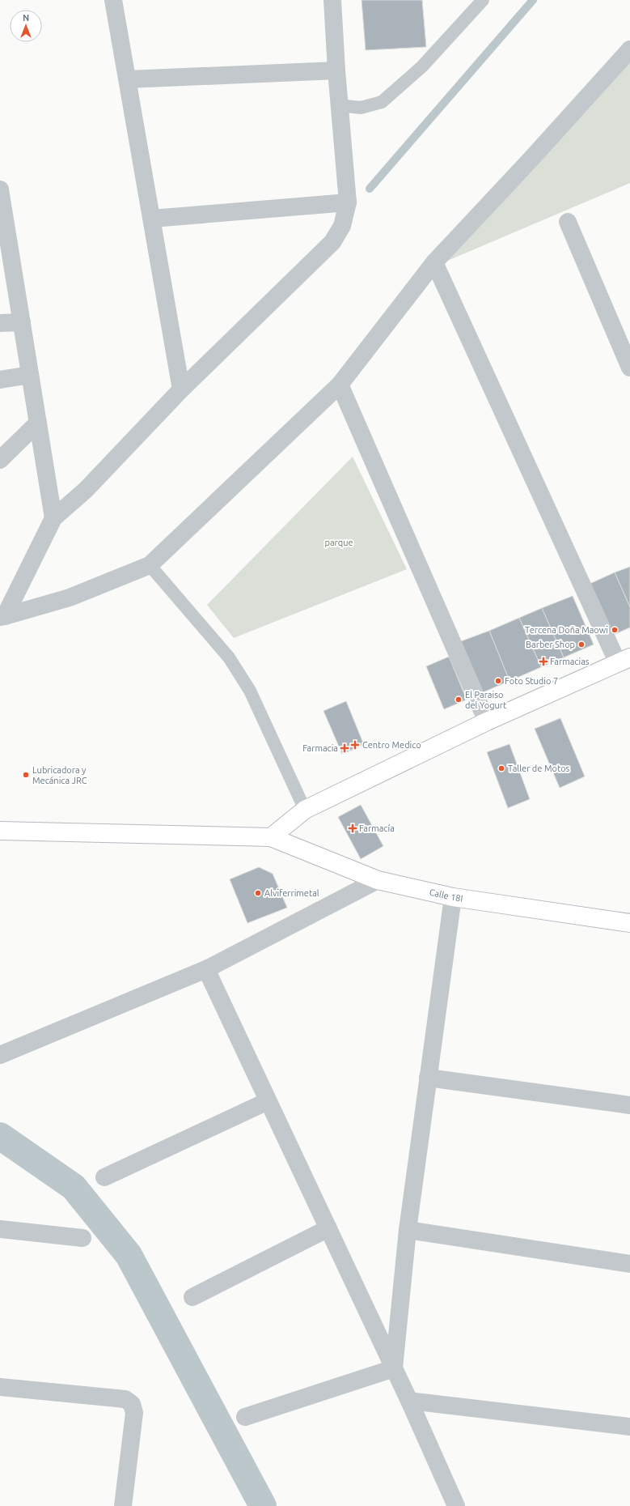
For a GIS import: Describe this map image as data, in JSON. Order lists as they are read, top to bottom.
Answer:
{
  "streets": {
    "street": ["Calle 18I"]
  },
  "parks": ["parque"],
  "places": {
    "other": [
      "Tercena Doña Maowi",
      "Barber Shop",
      "Foto Studio 7",
      "El Paraiso del Yogurt",
      "Taller de Motos",
      "Lubricadora y Mecánica JRC",
      "Alviferrimetal"
    ],
    "health": [
      "Farmacias",
      "Centro Medico",
      "Farmacia",
      "Farmacía"
    ]
  },
  "north": "top"
}
